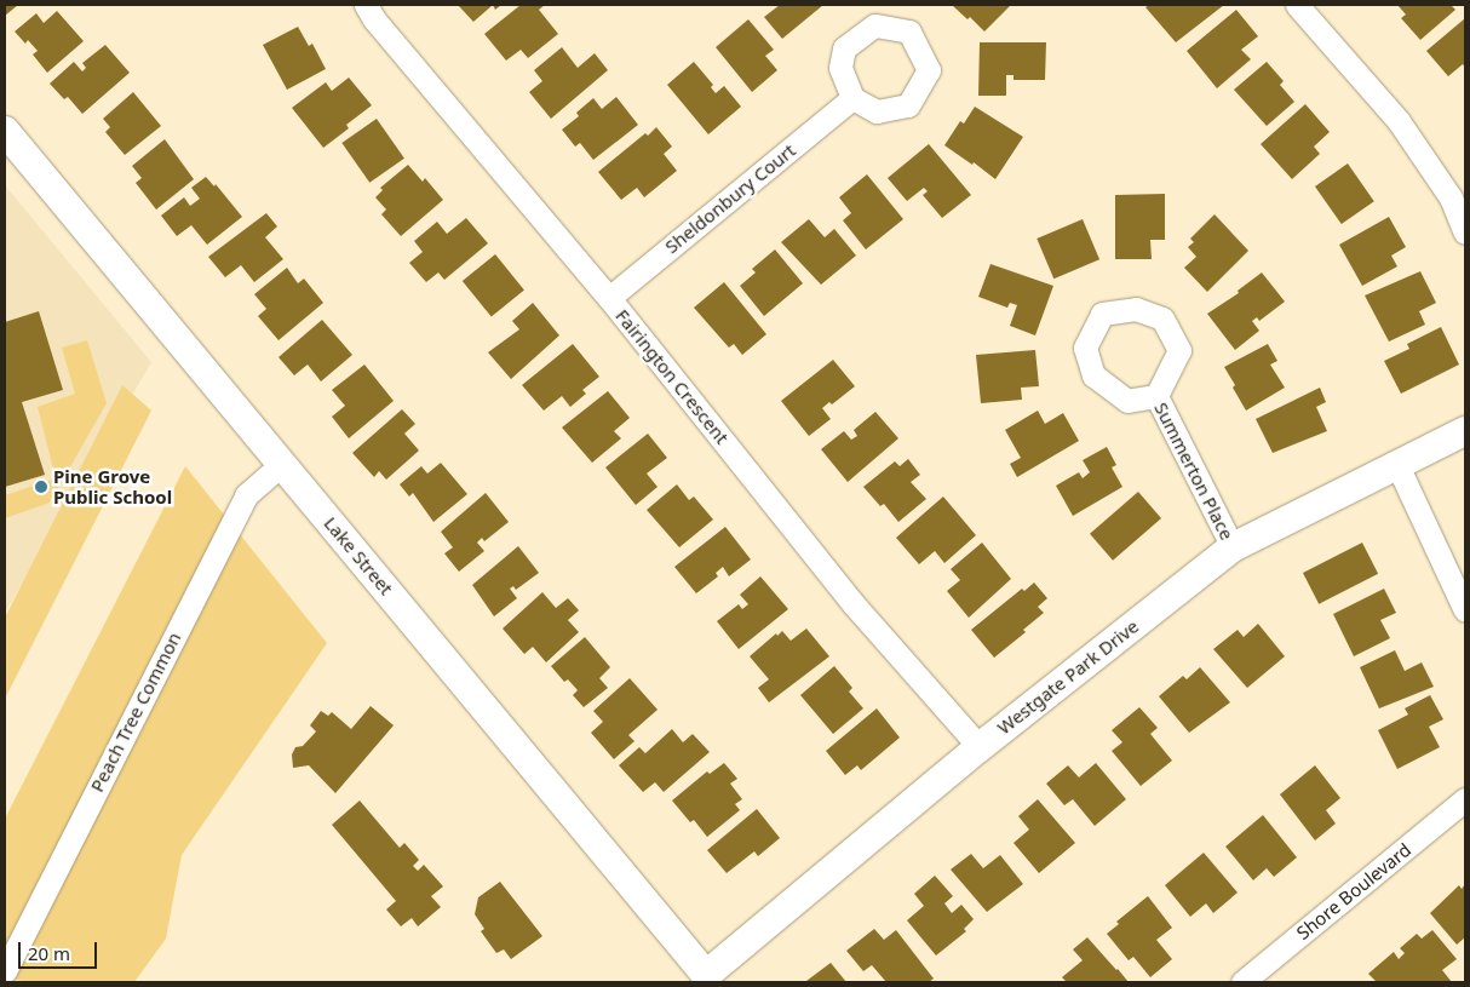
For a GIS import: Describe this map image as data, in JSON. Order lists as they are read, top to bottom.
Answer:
{
  "streets": {
    "street": [
      "Sheldonbury Court",
      "Fairington Crescent",
      "Summerton Place",
      "Lake Street",
      "Westgate Park Drive",
      "Peach Tree Common",
      "Shore Boulevard"
    ]
  },
  "crossings": [
    ["Sheldonbury Court", "Fairington Crescent"],
    ["Fairington Crescent", "Westgate Park Drive"],
    ["Summerton Place", "Westgate Park Drive"],
    ["Lake Street", "Westgate Park Drive"],
    ["Lake Street", "Peach Tree Common"]
  ],
  "places": ["Pine Grove Public School"],
  "scale_bar": "20 m"
}
